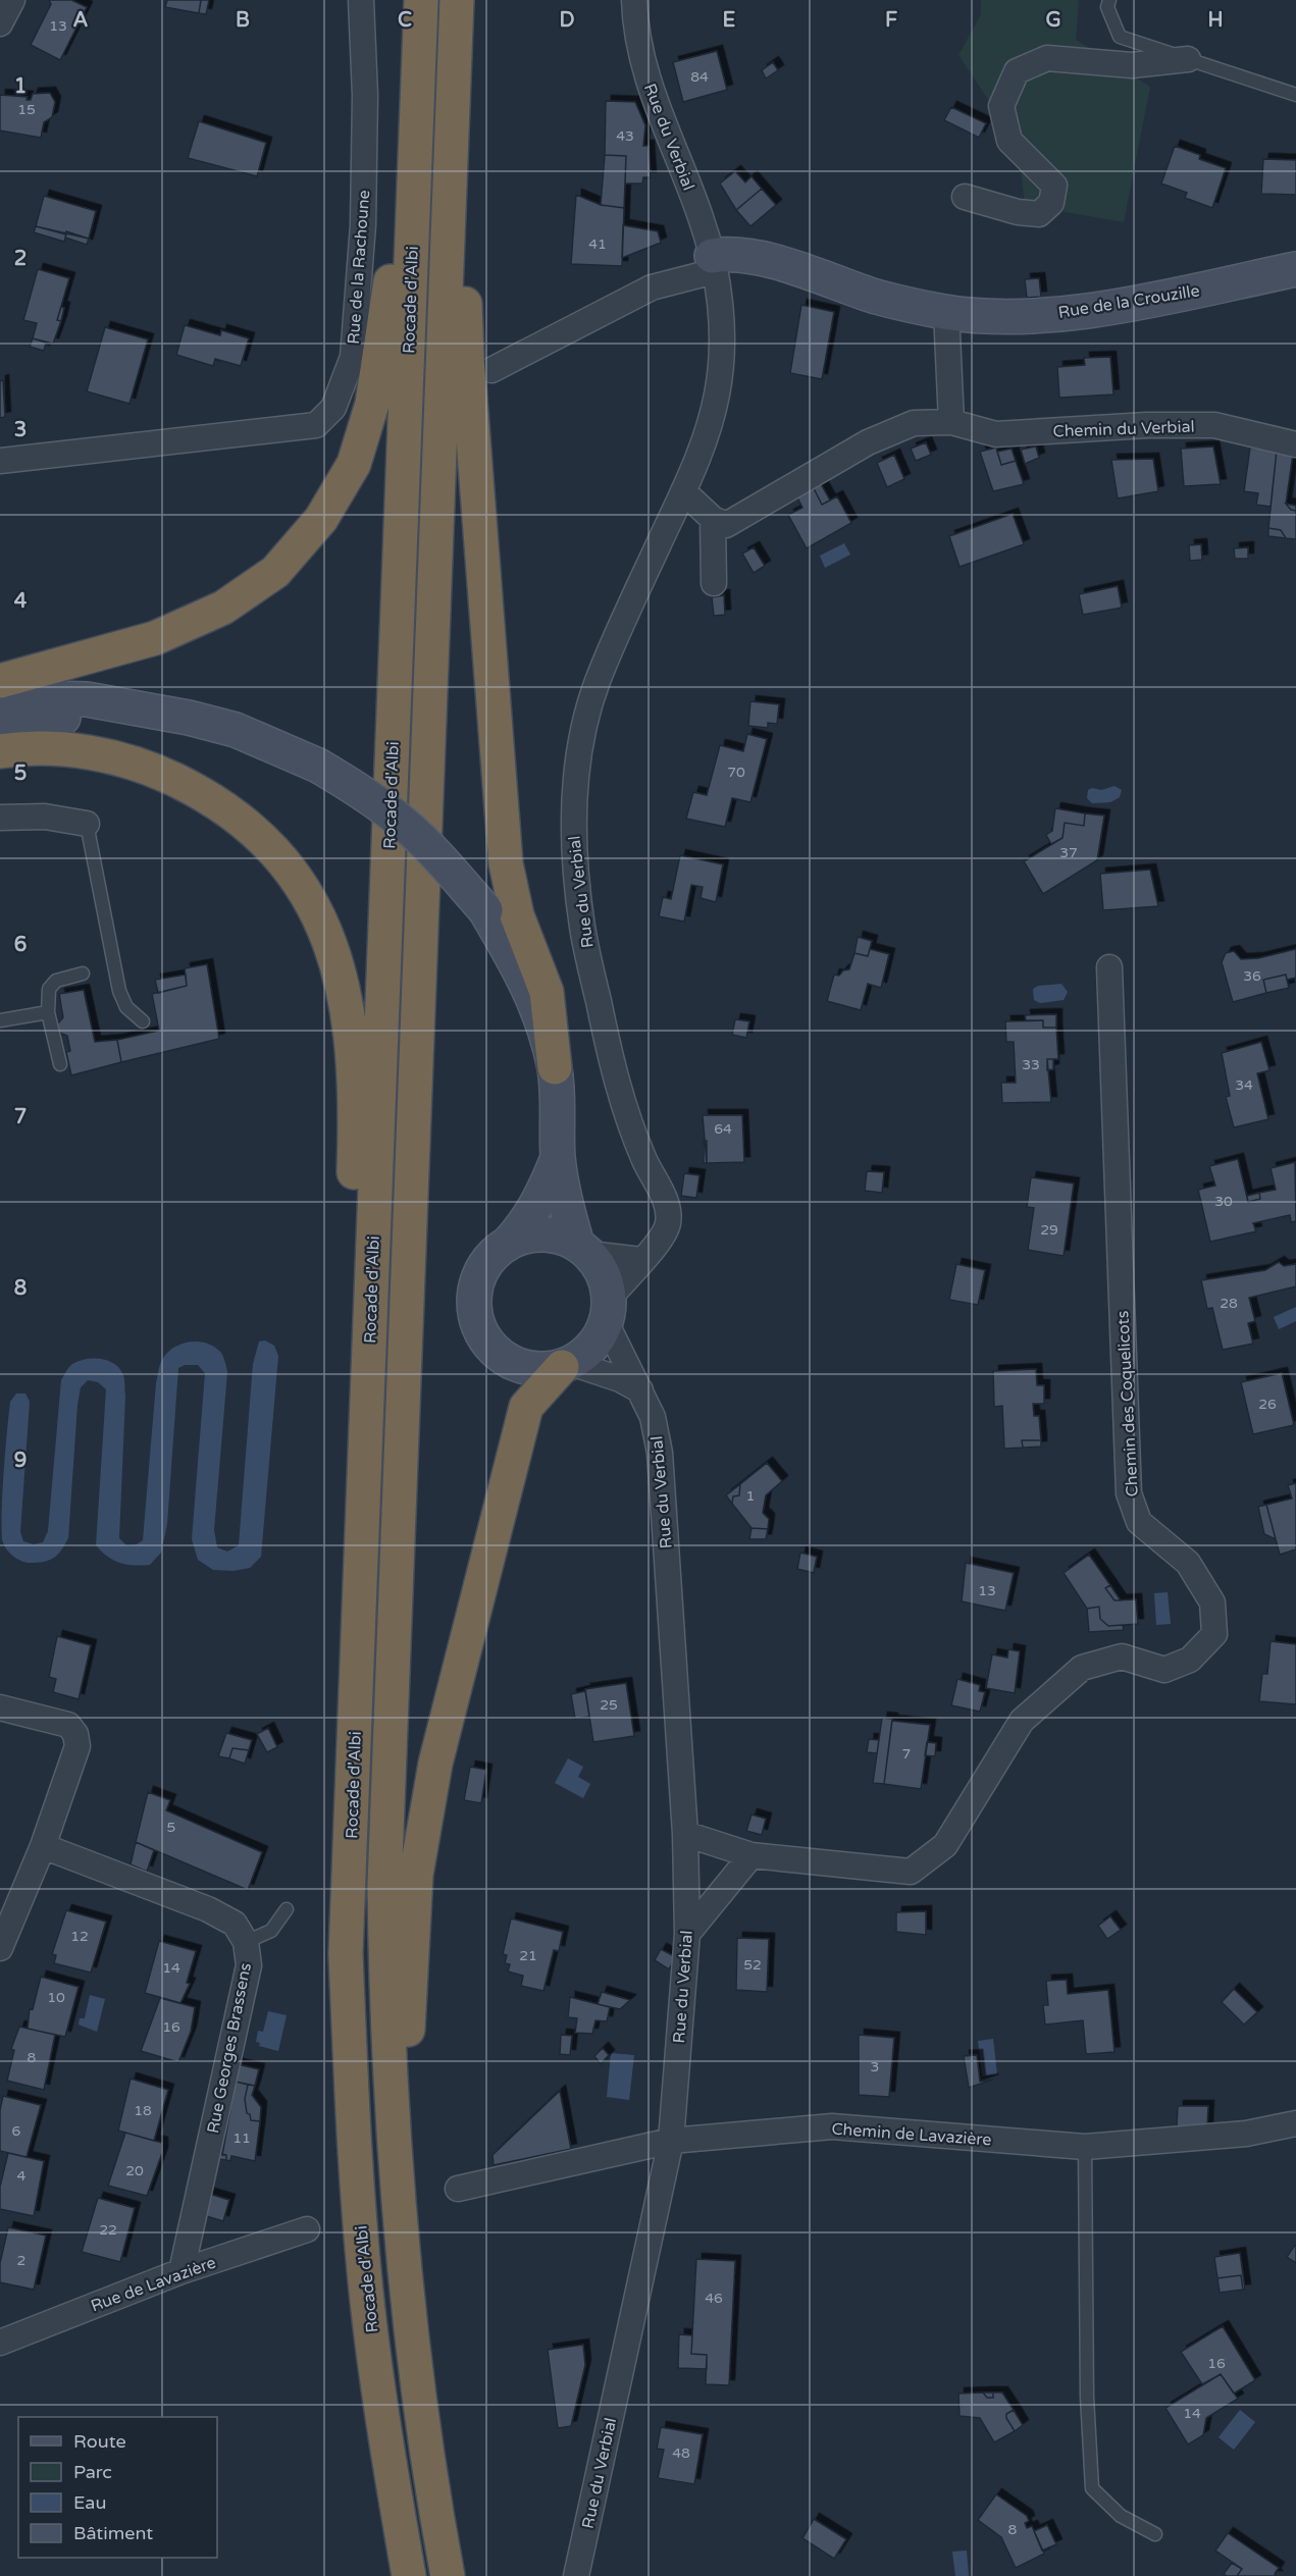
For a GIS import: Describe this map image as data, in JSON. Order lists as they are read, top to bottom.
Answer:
{
  "streets": {
    "highway": ["Rocade d'Albi"],
    "main road": ["Rue de la Crouzille"],
    "street": [
      "Rue du Verbial",
      "Rue de la Rachoune",
      "Chemin du Verbial",
      "Chemin des Coquelicots",
      "Rue Georges Brassens",
      "Chemin de Lavazière",
      "Rue de Lavazière"
    ]
  },
  "crossings": [
    ["Rue du Verbial", "Rue de la Crouzille"],
    ["Rue du Verbial", "Chemin des Coquelicots"],
    ["Rue du Verbial", "Chemin de Lavazière"],
    ["Rue Georges Brassens", "Rue de Lavazière"]
  ],
  "house_numbers": [
    "13",
    "84",
    "15",
    "43",
    "41",
    "70",
    "37",
    "36",
    "33",
    "34",
    "64",
    "30",
    "29",
    "28",
    "26",
    "1",
    "13",
    "25",
    "7",
    "5",
    "12",
    "21",
    "52",
    "14",
    "10",
    "16",
    "8",
    "3",
    "18",
    "6",
    "11",
    "20",
    "4",
    "22",
    "2",
    "46",
    "16",
    "14",
    "48",
    "8"
  ],
  "legend": [
    "Route",
    "Parc",
    "Eau",
    "Bâtiment"
  ],
  "grid": {
    "columns": [
      "A",
      "B",
      "C",
      "D",
      "E",
      "F",
      "G",
      "H"
    ],
    "rows": [
      "1",
      "2",
      "3",
      "4",
      "5",
      "6",
      "7",
      "8",
      "9"
    ]
  }
}
